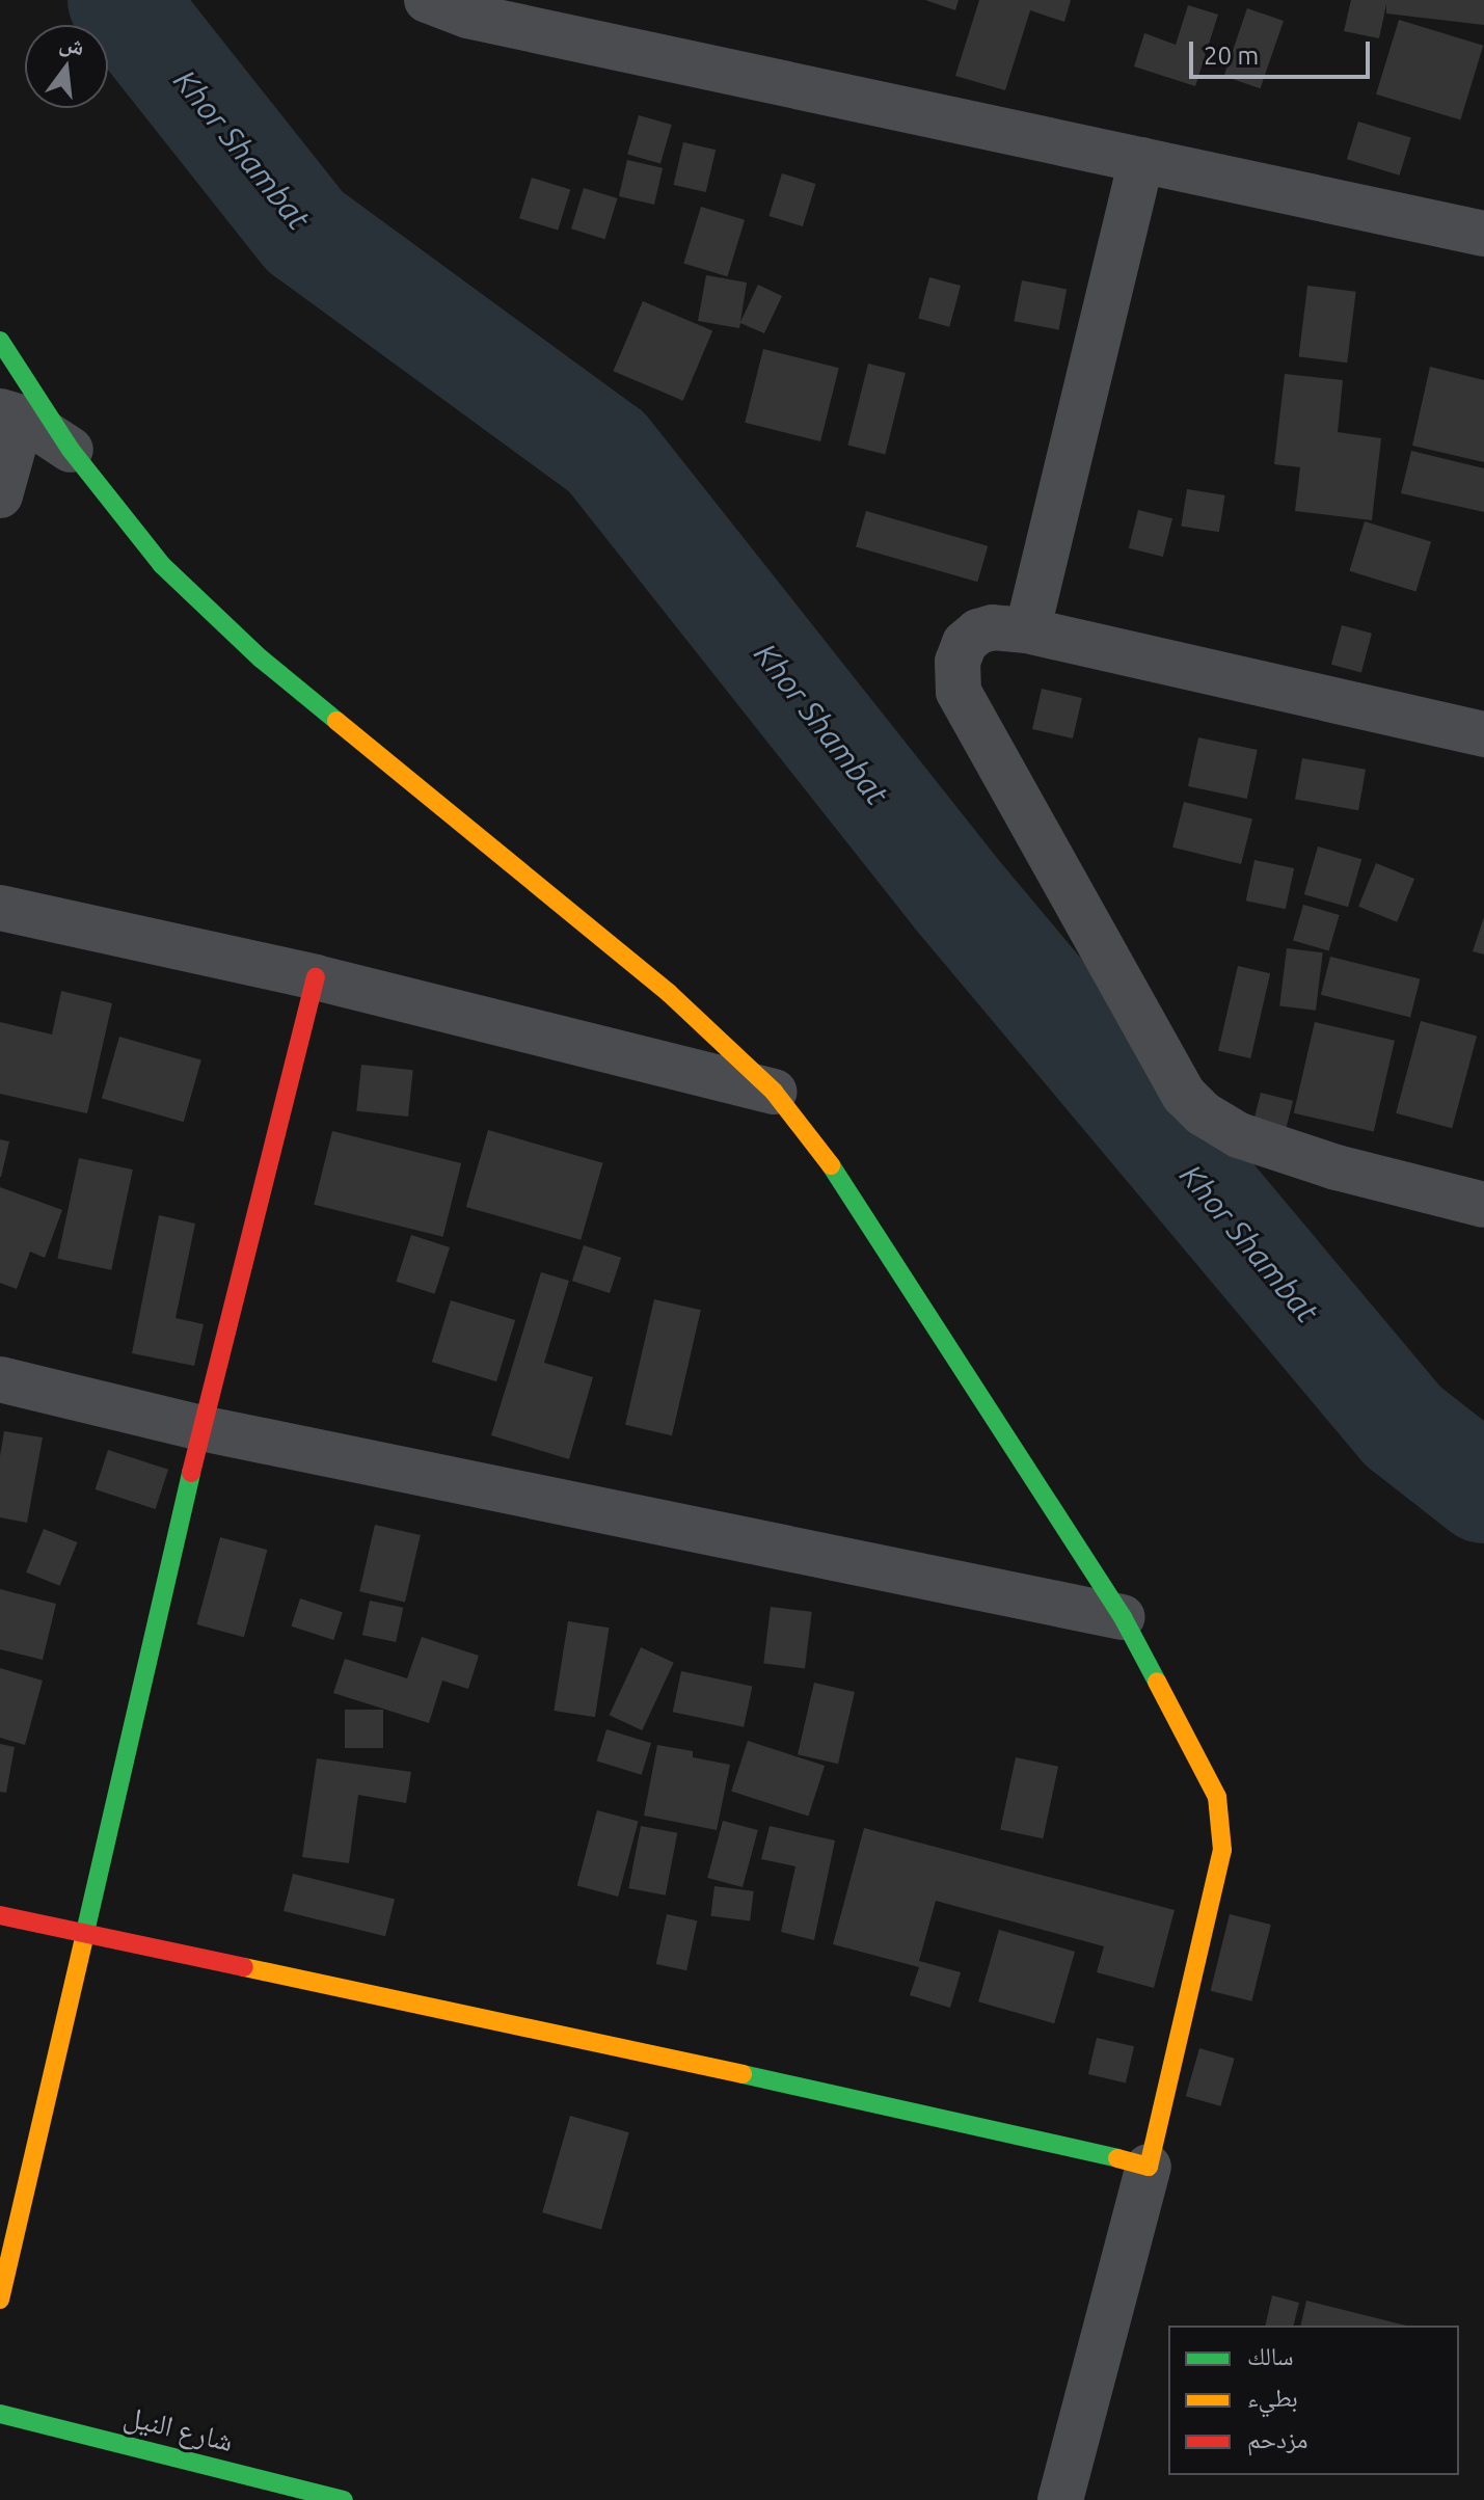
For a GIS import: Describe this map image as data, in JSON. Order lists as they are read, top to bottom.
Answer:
{
  "streets": {
    "street": ["شارع النيل"]
  },
  "water": ["Khor Shambat"],
  "legend": ["سالك", "بطيء", "مزدحم"],
  "scale_bar": "20 m",
  "north": "top"
}
